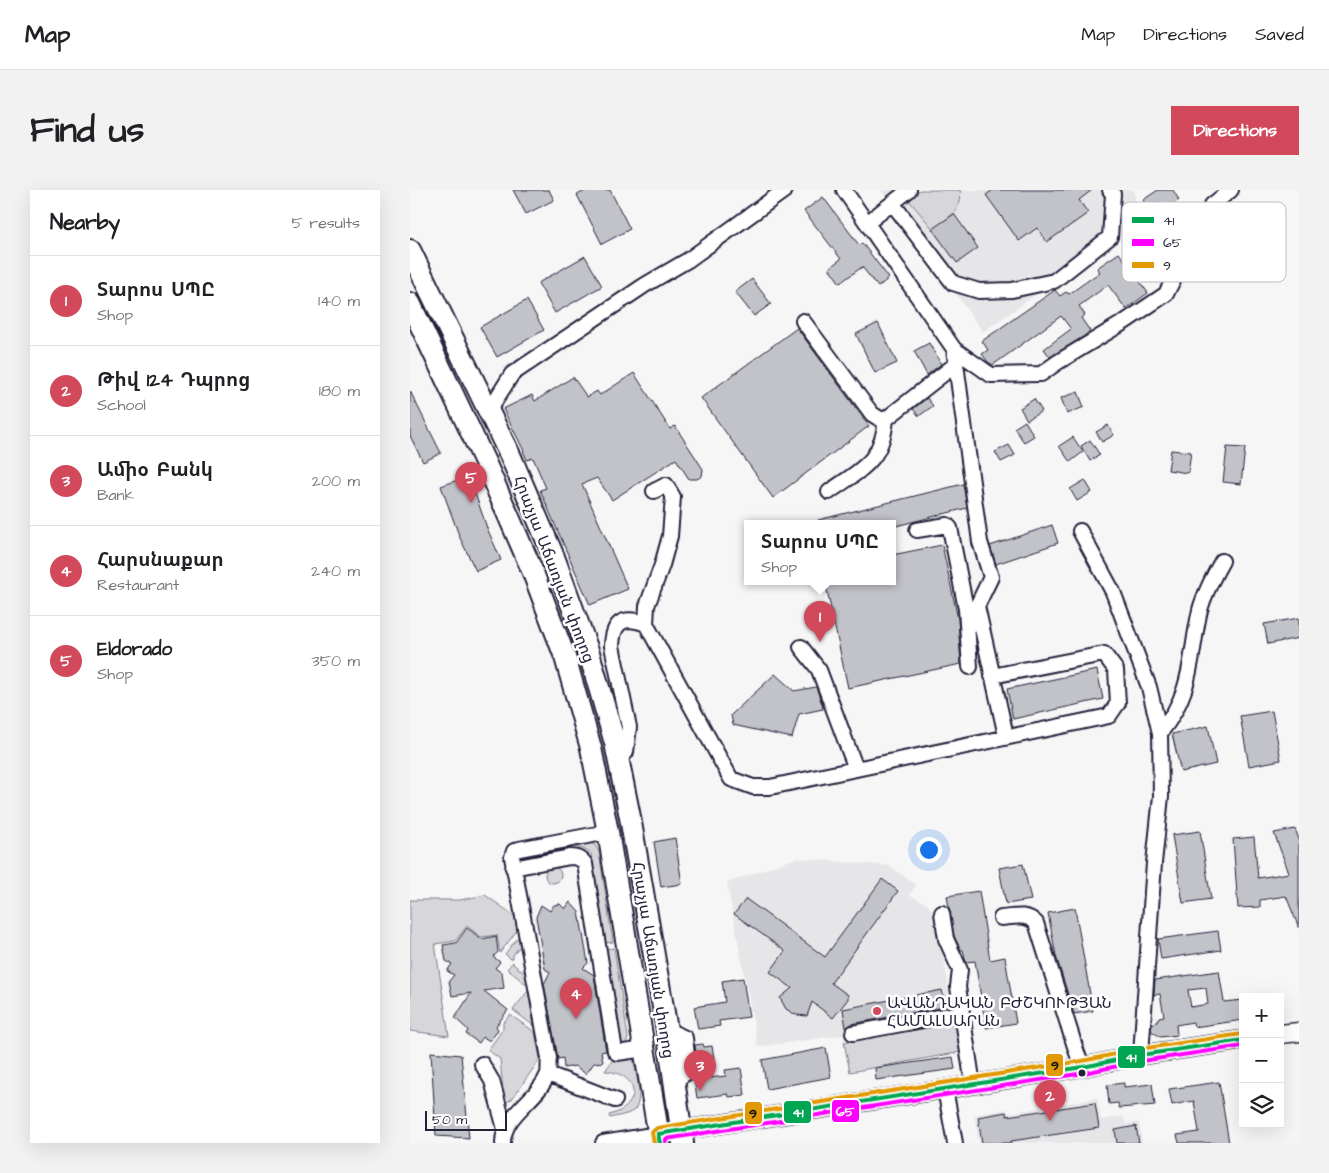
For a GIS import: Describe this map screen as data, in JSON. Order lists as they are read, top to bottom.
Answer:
{
  "streets": {
    "highway": ["Հրաչյա Աճառյան փողոց"]
  },
  "places": ["ԱՎԱՆԴԱԿԱՆ ԲԺՇԿՈՒԹՅԱՆ ՀԱՄԱԼՍԱՐԱՆ"],
  "lines": ["transit line 9", "transit line 41", "transit line 65"],
  "legend": ["41", "65", "9"],
  "scale_bar": "50 m",
  "page": {
    "header": "Map",
    "nav": ["Map", "Directions", "Saved"],
    "title": "Find us",
    "buttons": "Directions",
    "heading": ["Nearby", "5 results"],
    "list": [
      {
        "mark": "1",
        "name": "Տարոս ՍՊԸ",
        "note": "Shop",
        "value": "140 m"
      },
      {
        "mark": "2",
        "name": "Թիվ 124 Դպրոց",
        "note": "School",
        "value": "180 m"
      },
      {
        "mark": "3",
        "name": "Ամիօ Բանկ",
        "note": "Bank",
        "value": "200 m"
      },
      {
        "mark": "4",
        "name": "Հարսնաքար",
        "note": "Restaurant",
        "value": "240 m"
      },
      {
        "mark": "5",
        "name": "Eldorado",
        "note": "Shop",
        "value": "350 m"
      }
    ],
    "pins": [
      "5",
      "1",
      "4",
      "3",
      "2"
    ],
    "popup": ["Տարոս ՍՊԸ", "Shop"],
    "map_buttons": ["+", "−"],
    "scale": "50 m"
  }
}
